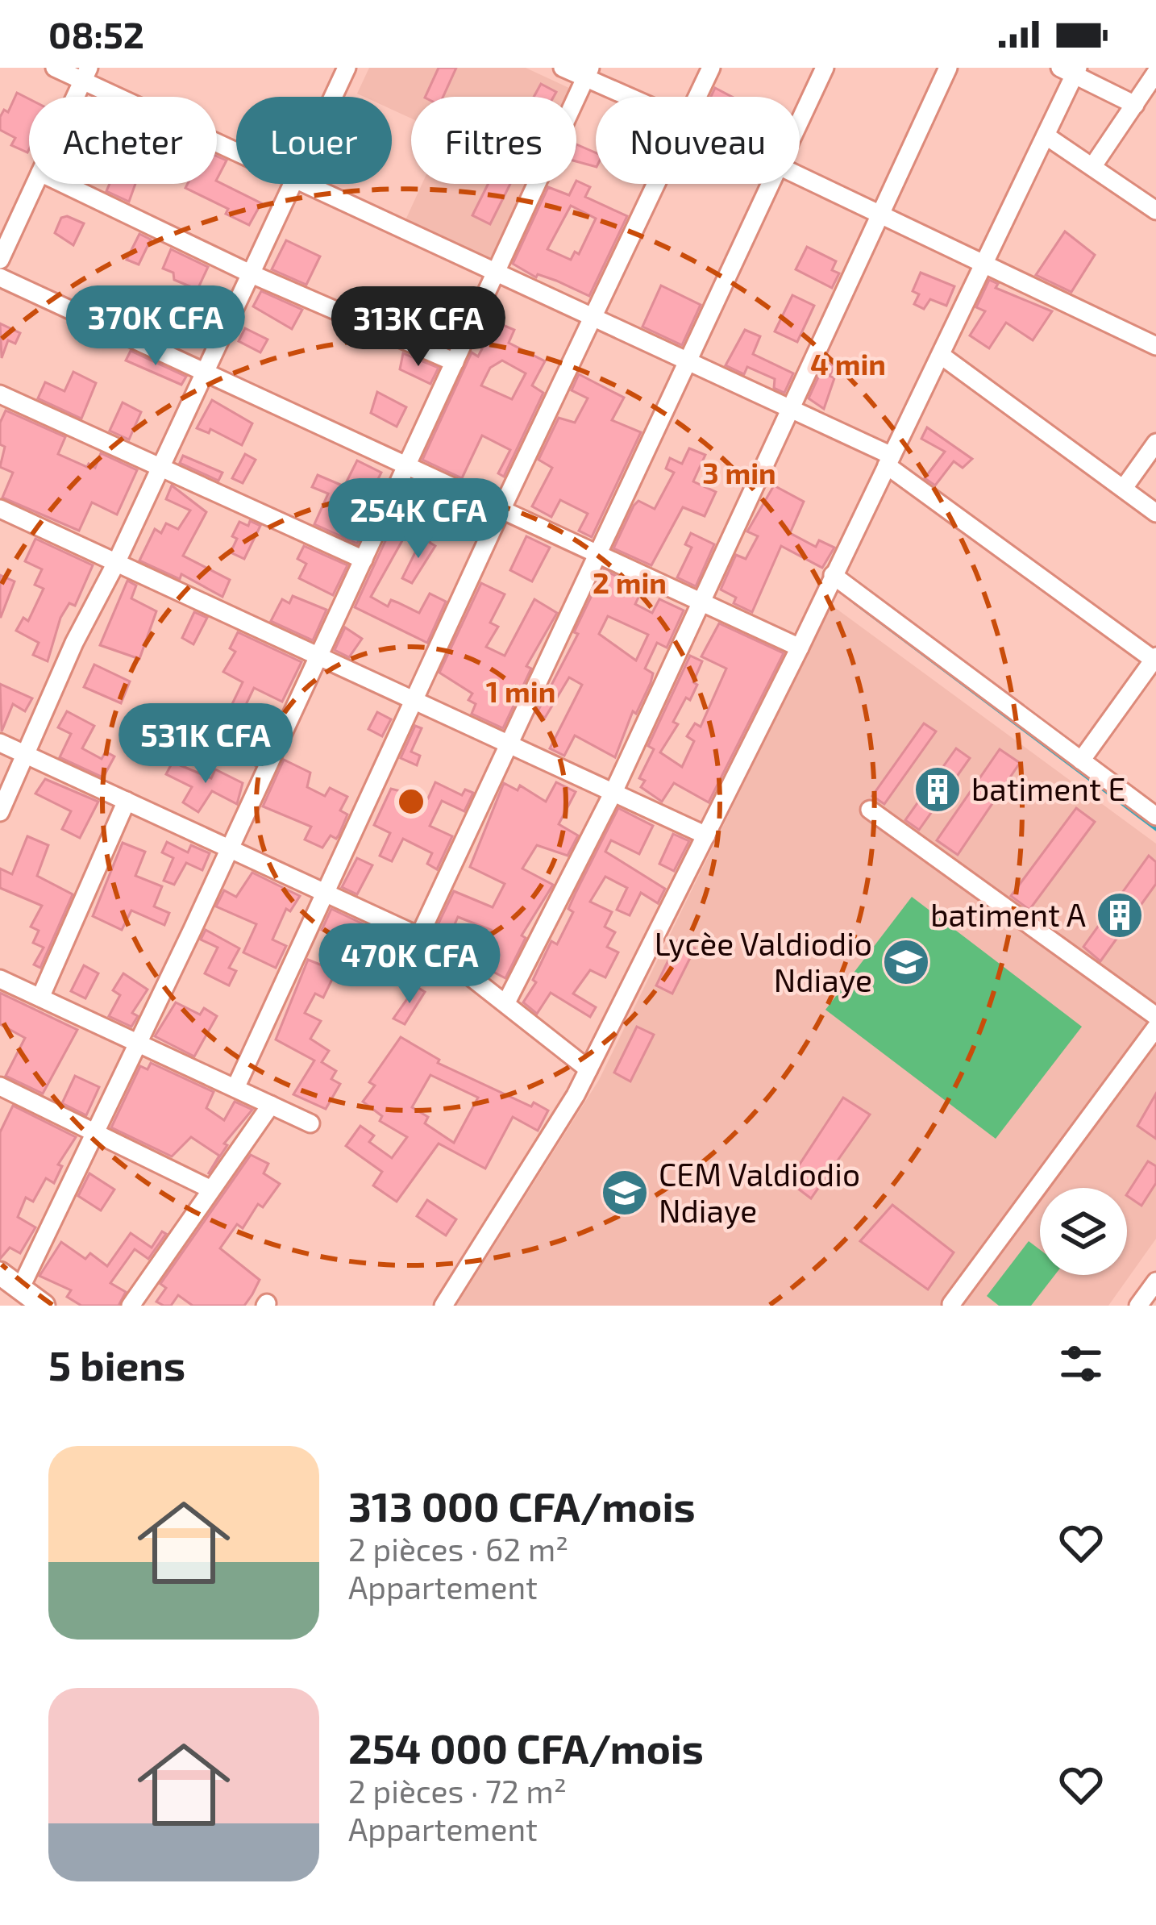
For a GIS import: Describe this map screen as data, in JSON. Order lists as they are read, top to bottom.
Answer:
{
  "places": {
    "building": ["batiment E", "batiment A"],
    "school or university": ["Lycèe Valdiodio Ndiaye", "CEM Valdiodio Ndiaye"]
  },
  "page": {
    "status": "08:52",
    "chip": [
      "Acheter",
      "Louer",
      "Filtres",
      "Nouveau"
    ],
    "price": [
      "370K CFA",
      "313K CFA",
      "254K CFA",
      "531K CFA",
      "470K CFA"
    ],
    "heading": "5 biens",
    "list": [
      {
        "name": "313 000 CFA/mois",
        "note": "2 pièces · 62 m² · Appartement"
      },
      {
        "name": "254 000 CFA/mois",
        "note": "2 pièces · 72 m² · Appartement"
      }
    ]
  },
  "rings": [
    "4 min",
    "3 min",
    "2 min",
    "1 min"
  ]
}
